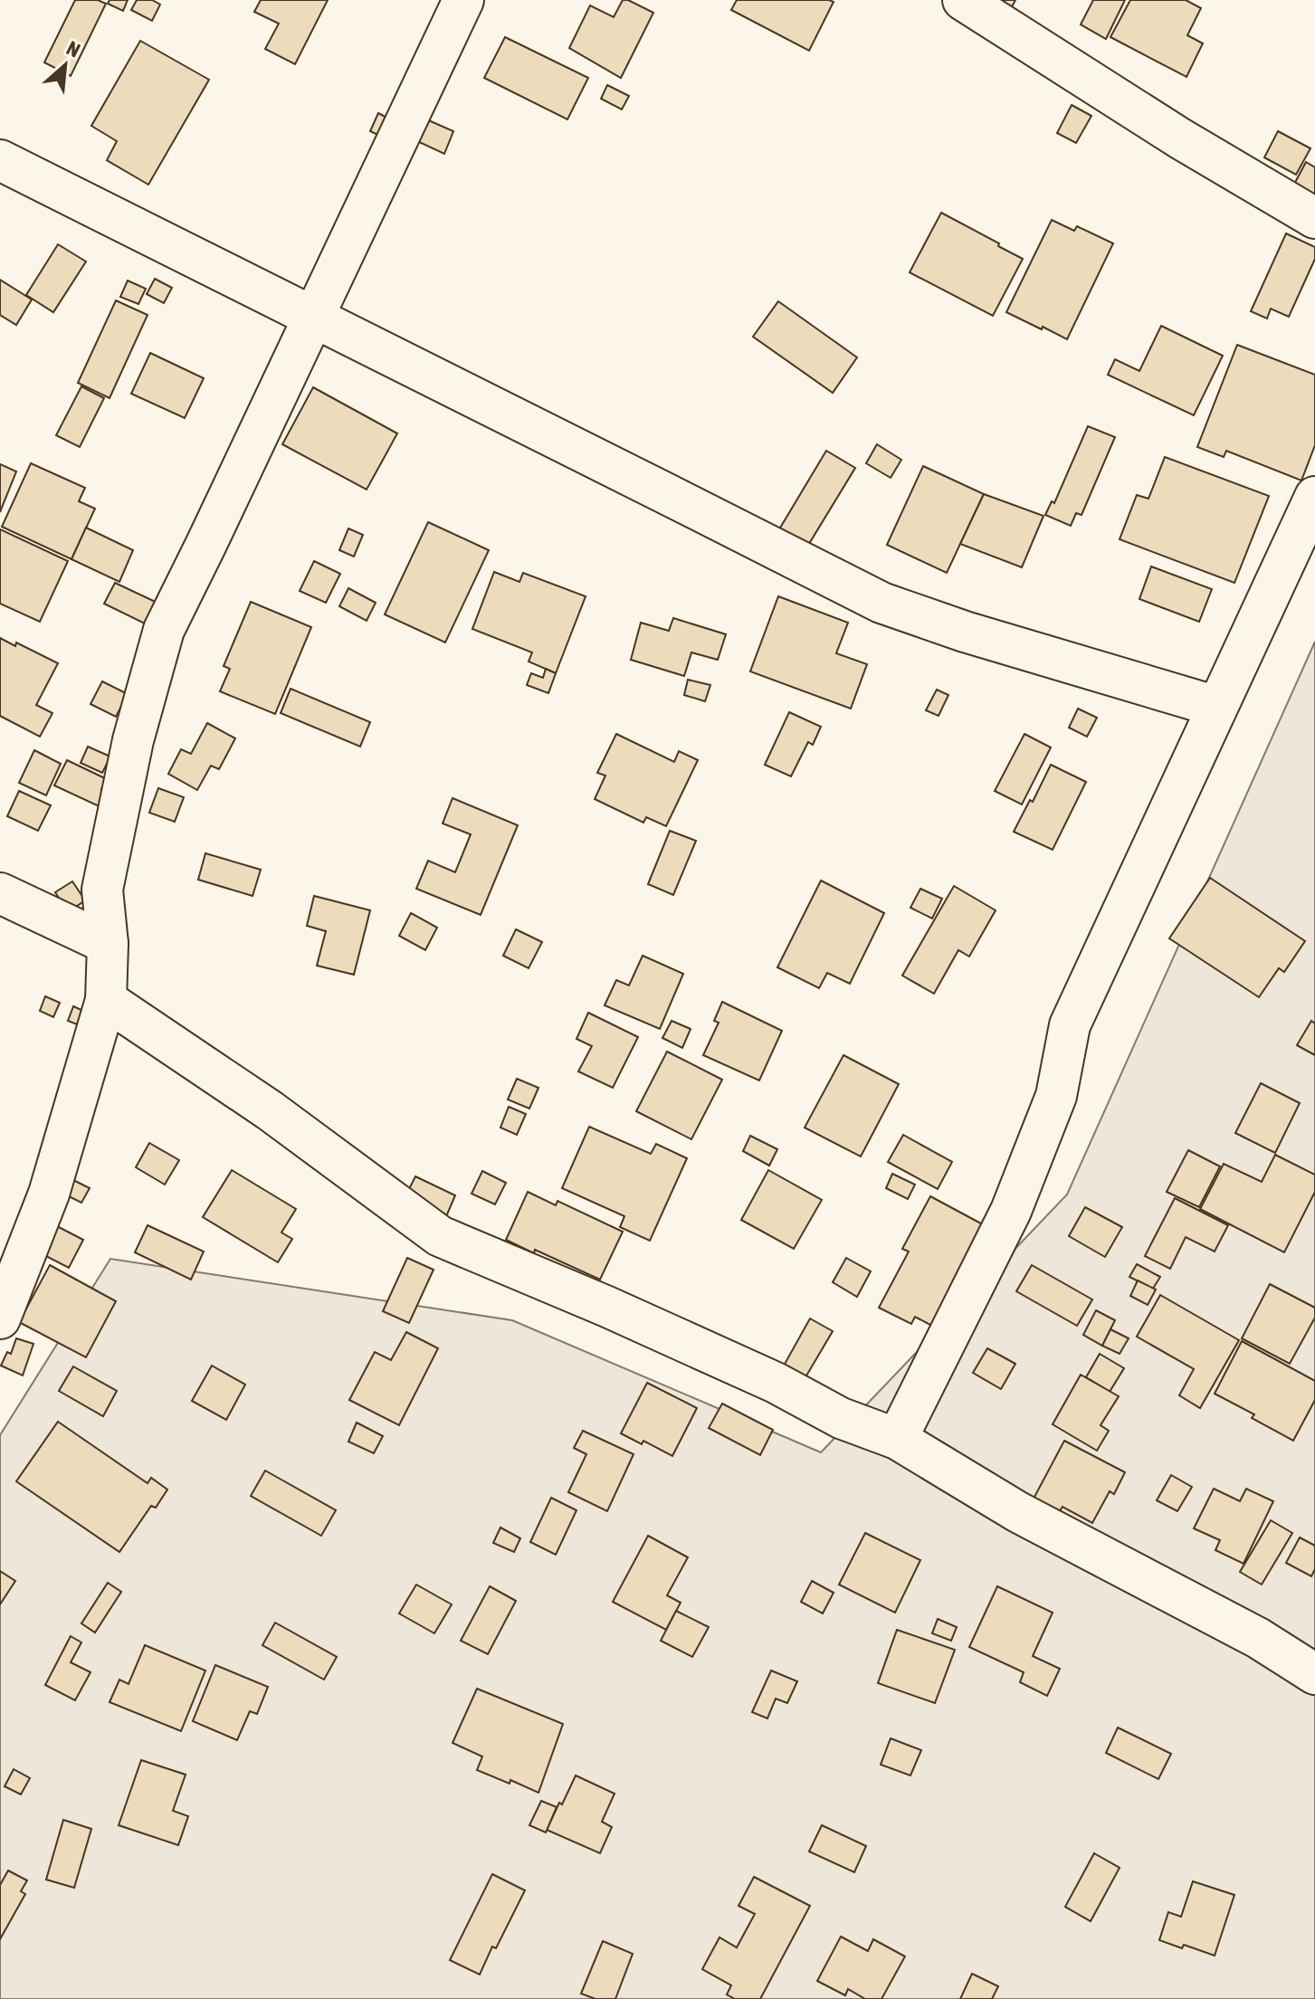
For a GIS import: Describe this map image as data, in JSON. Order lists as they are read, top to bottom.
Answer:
{
  "north": "top right"
}
